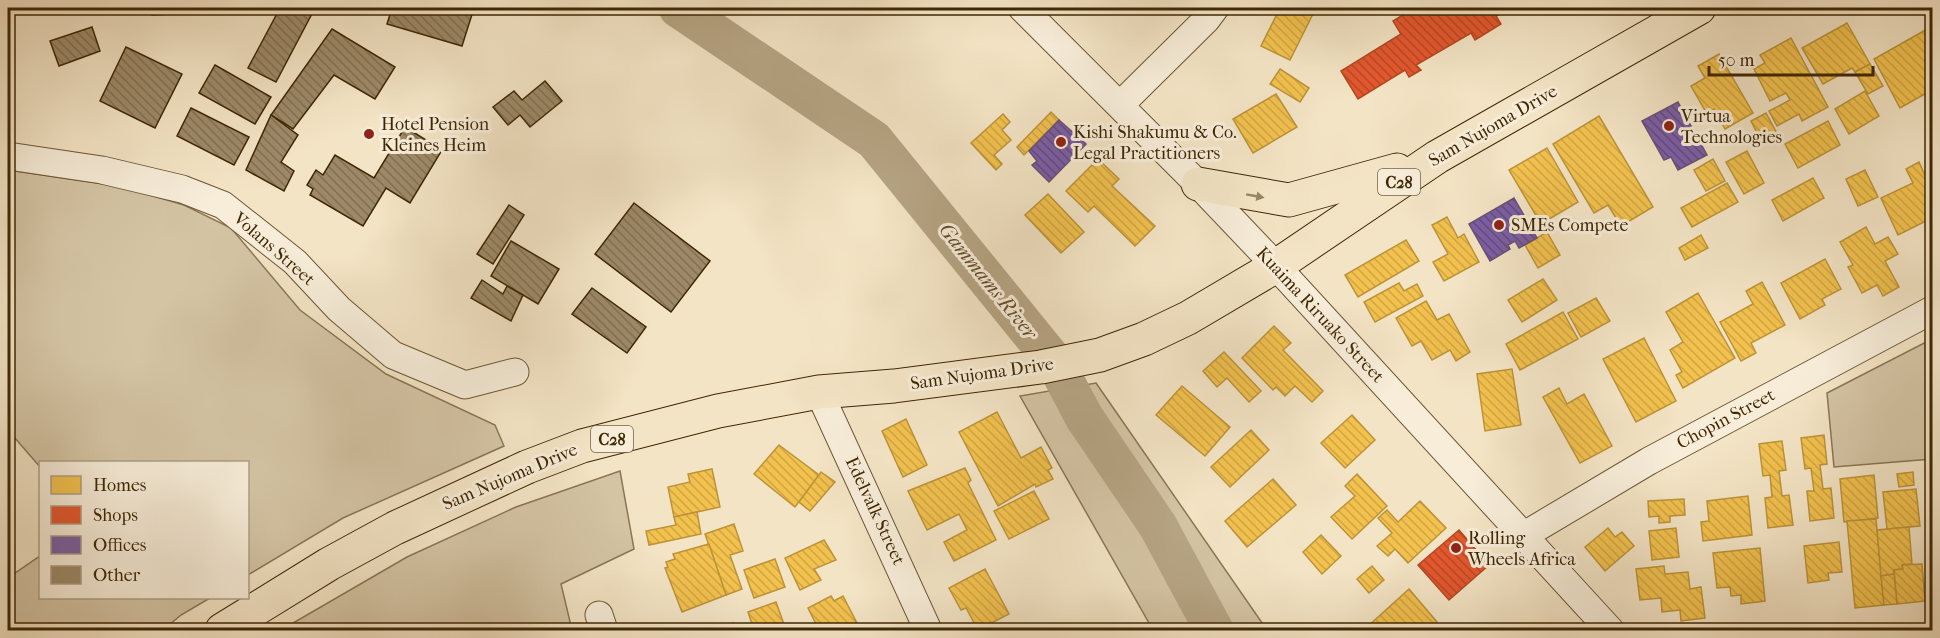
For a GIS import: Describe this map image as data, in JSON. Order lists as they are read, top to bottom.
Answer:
{
  "streets": {
    "highway": ["Sam Nujoma Drive", "C28"],
    "street": [
      "Volans Street",
      "Kuaima Riruako Street",
      "Chopin Street",
      "Edelvalk Street"
    ]
  },
  "crossings": [
    ["Sam Nujoma Drive", "Kuaima Riruako Street"],
    ["Sam Nujoma Drive", "Edelvalk Street"],
    ["Kuaima Riruako Street", "Chopin Street"]
  ],
  "water": ["Gammams River"],
  "places": [
    "Virtua Technologies",
    "Hotel Pension Kleines Heim",
    "Kishi Shakumu & Co. Legal Practitioners",
    "SMEs Compete",
    "Rolling Wheels Africa"
  ],
  "legend": [
    "Homes",
    "Shops",
    "Offices",
    "Other"
  ],
  "scale_bar": "50 m"
}
